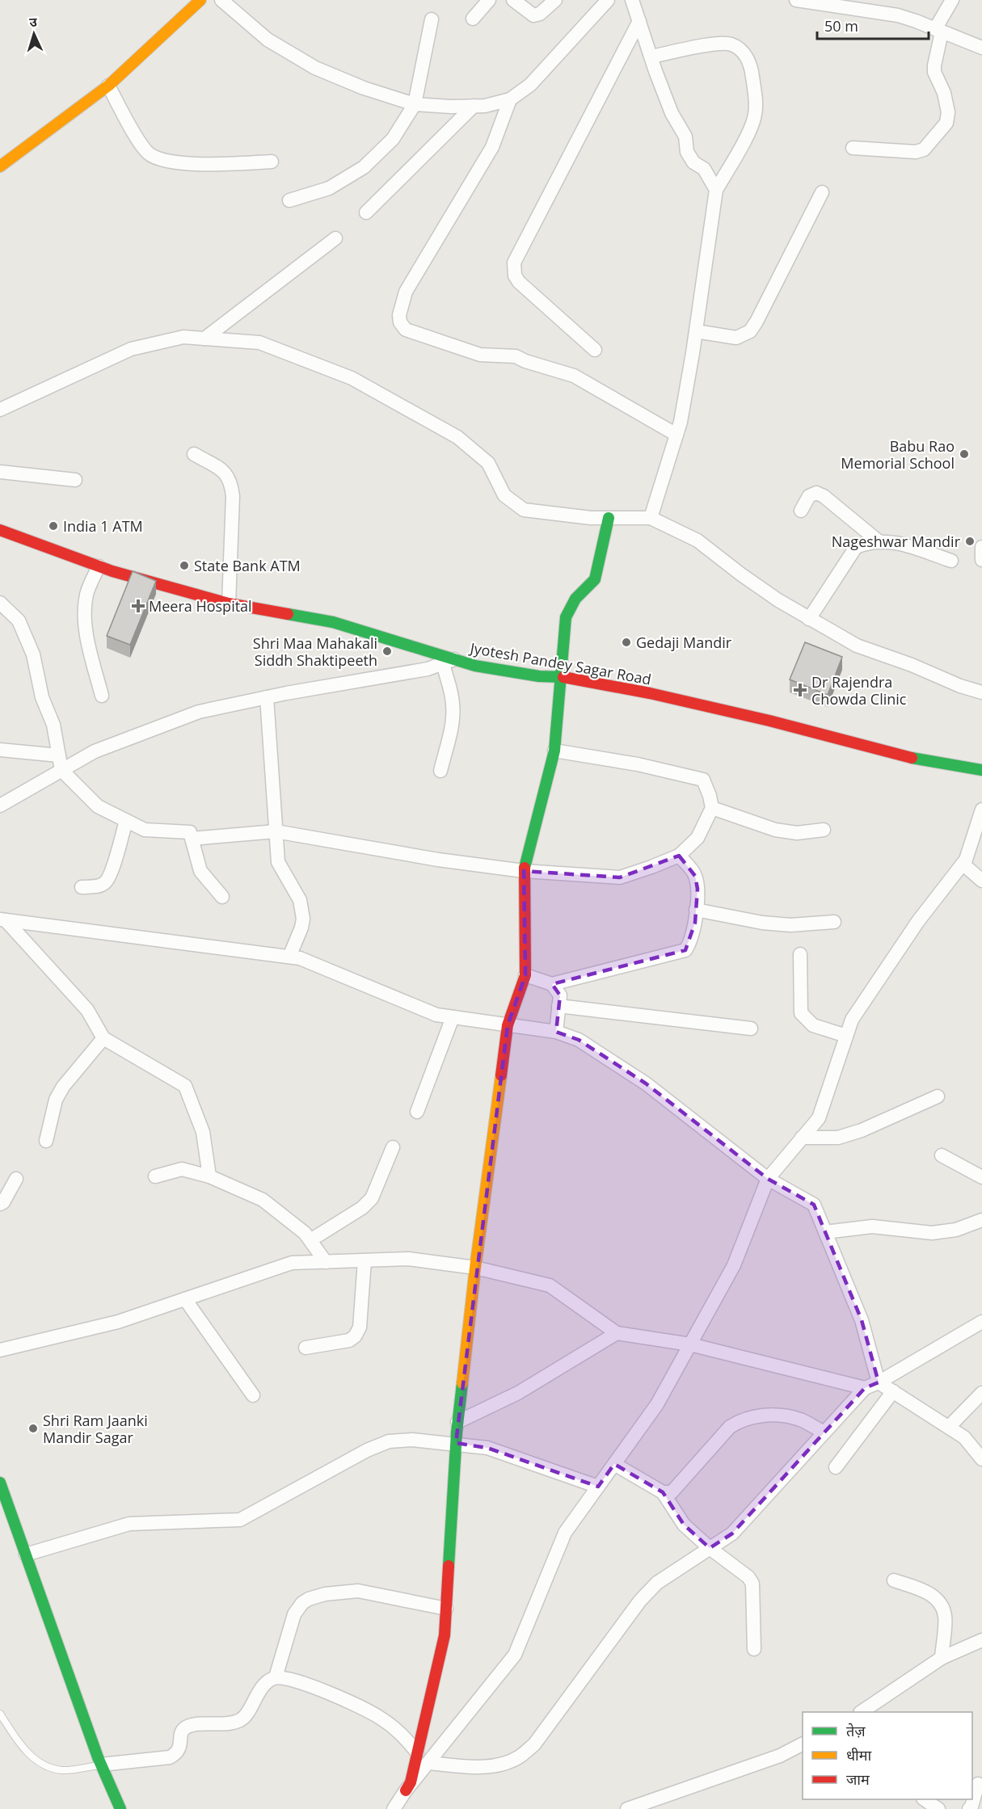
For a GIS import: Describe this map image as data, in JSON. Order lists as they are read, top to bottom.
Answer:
{
  "streets": {
    "main road": ["Jyotesh Pandey Sagar Road"]
  },
  "places": {
    "other": [
      "Babu Rao Memorial School",
      "India 1 ATM",
      "Nageshwar Mandir",
      "State Bank ATM",
      "Gedaji Mandir",
      "Shri Maa Mahakali Siddh Shaktipeeth",
      "Shri Ram Jaanki Mandir Sagar"
    ],
    "health": ["Meera Hospital", "Dr Rajendra Chowda Clinic"]
  },
  "legend": ["तेज़", "धीमा", "जाम"],
  "scale_bar": "50 m",
  "north": "top"
}
